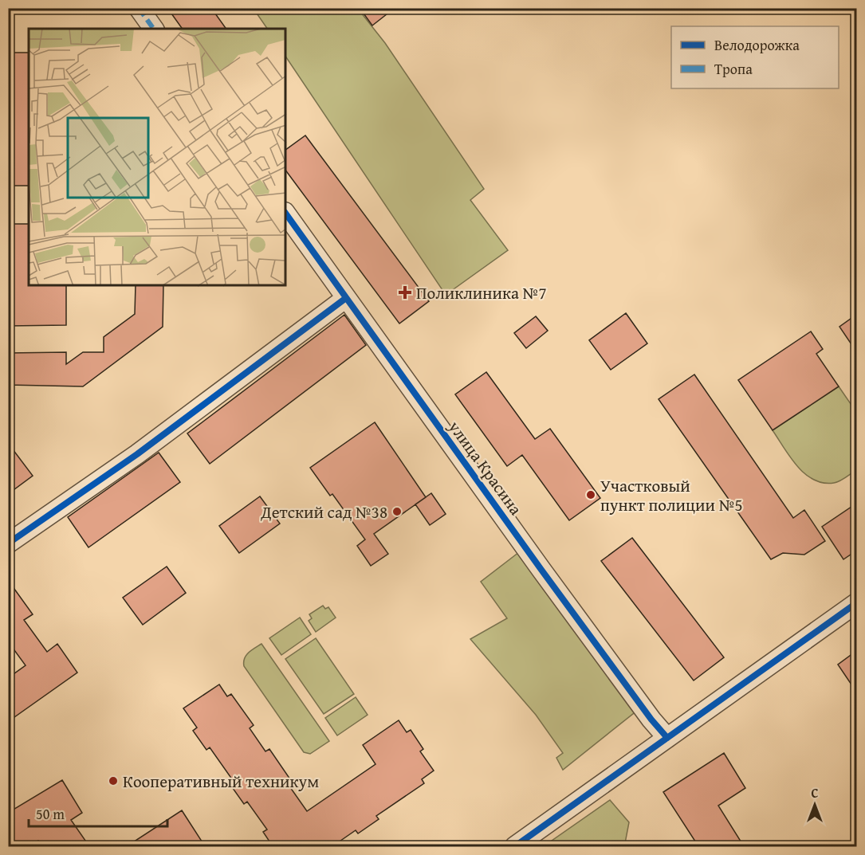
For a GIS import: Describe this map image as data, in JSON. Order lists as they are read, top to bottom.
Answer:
{
  "streets": {
    "street": ["улица Красина"]
  },
  "places": {
    "health": ["Поликлиника №7"],
    "other": ["Участковый пункт полиции №5", "Детский сад №38", "Кооперативный техникум"]
  },
  "legend": ["Велодорожка", "Тропа"],
  "scale_bar": "50 m",
  "north": "top"
}
